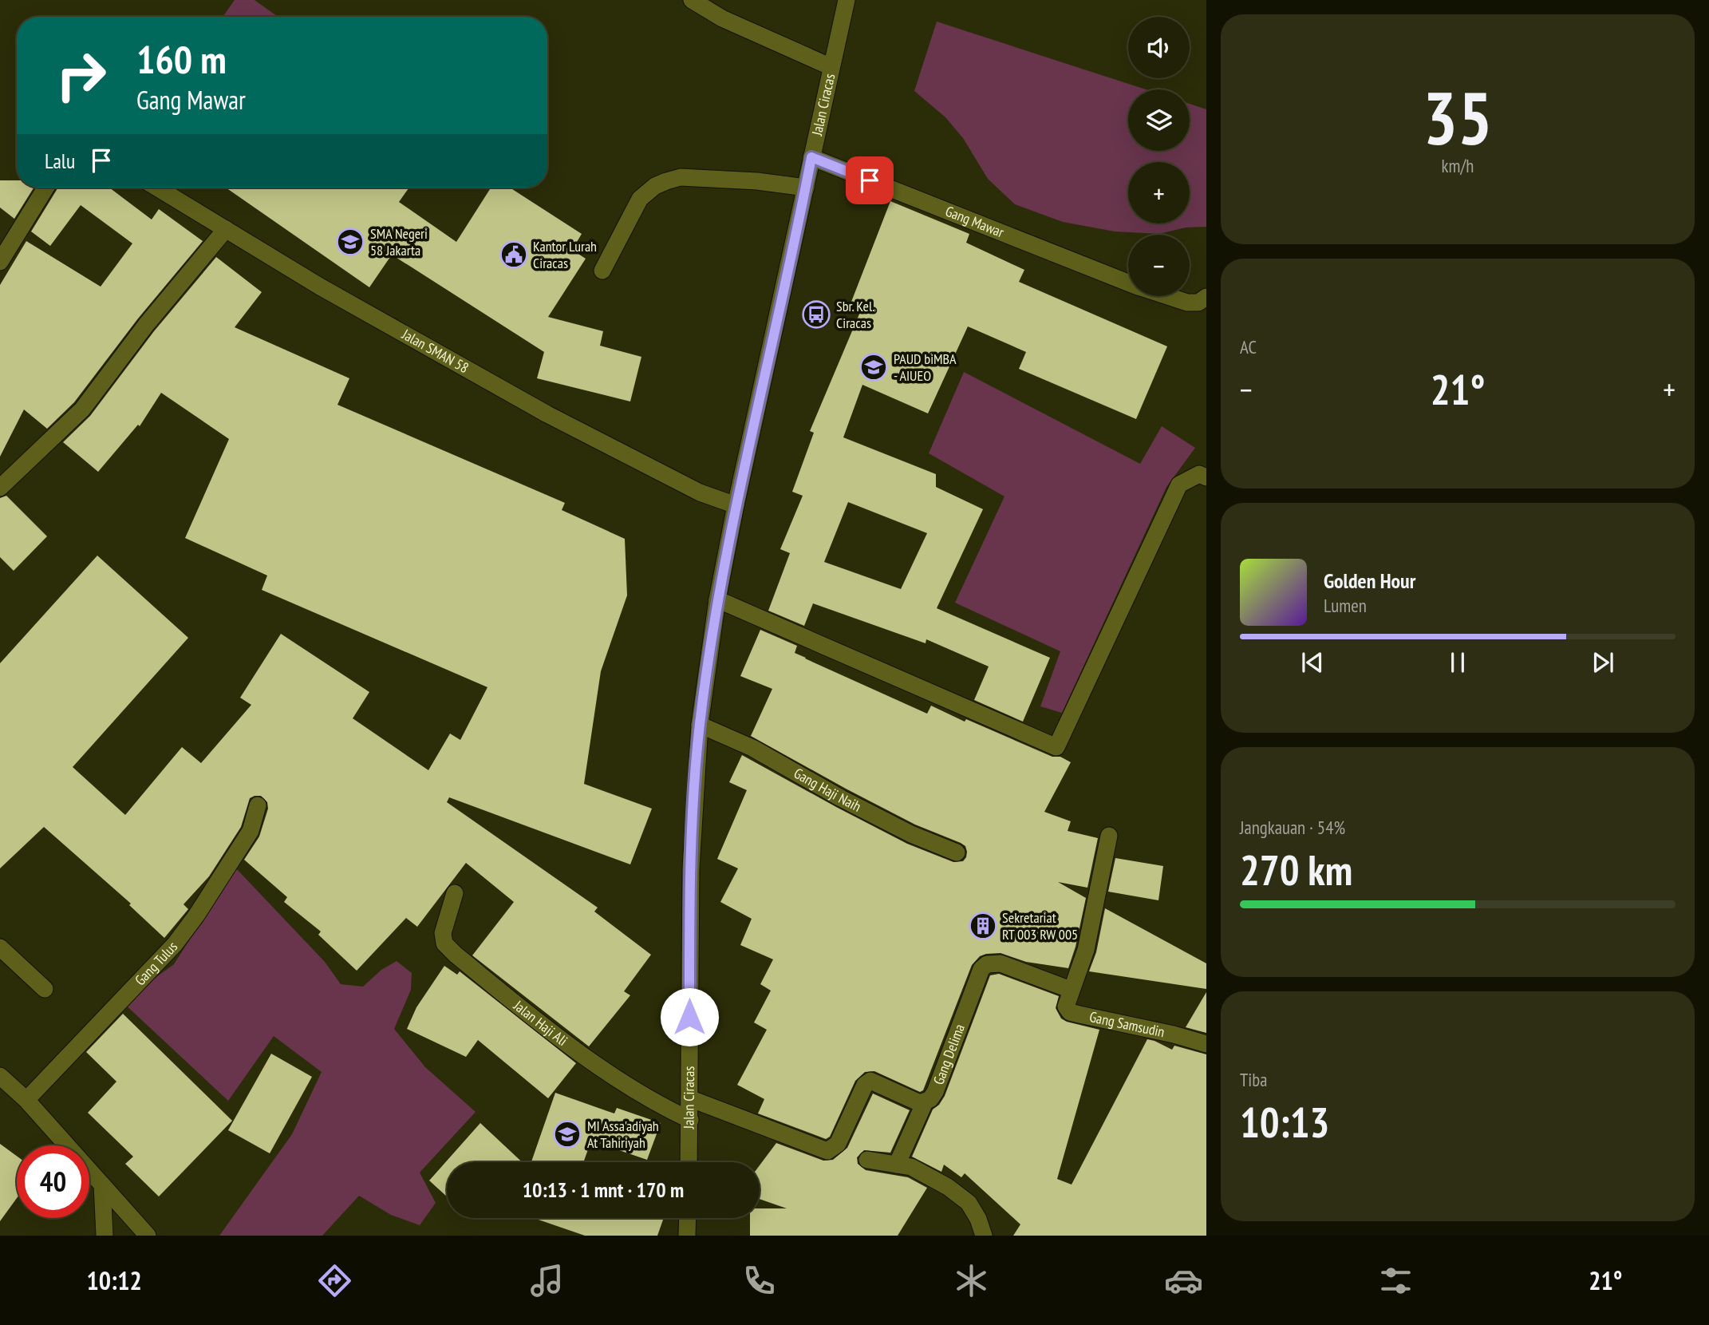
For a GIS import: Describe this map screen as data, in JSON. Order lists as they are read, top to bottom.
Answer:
{
  "streets": {
    "street": [
      "Jalan Ciracas",
      "Gang Mawar",
      "Jalan SMAN 58",
      "Gang Haji Naih",
      "Gang Tulus",
      "Jalan Haji Ali",
      "Gang Samsudin",
      "Gang Delima"
    ]
  },
  "crossings": [
    ["Jalan Ciracas", "Gang Mawar"],
    ["Jalan Ciracas", "Jalan SMAN 58"],
    ["Jalan Ciracas", "Gang Haji Naih"],
    ["Jalan Ciracas", "Jalan Haji Ali"],
    ["Gang Samsudin", "Gang Delima"]
  ],
  "places": {
    "school or university": ["SMA Negeri 58 Jakarta", "PAUD biMBA - AIUEO", "MI Assa'adiyah At Tahiriyah"],
    "public building": ["Kantor Lurah Ciracas"],
    "bus stop": ["Sbr. Kel. Ciracas"],
    "building": ["Sekretariat RT 003 RW 005"]
  },
  "page": {
    "tile": [
      ["35", "km/h"],
      "AC",
      ["Jangkauan · 54%", "270 km"],
      ["Tiba", "10:13"]
    ],
    "map_buttons": ["+", "−"],
    "turn": ["160 m", "Gang Mawar"],
    "then": "Lalu",
    "heat": ["−", "21°", "+"],
    "song": ["Golden Hour", "Lumen"],
    "limit": "40",
    "trip": "10:13 · 1 mnt · 170 m",
    "tabs": ["10:12", "21°"]
  }
}
